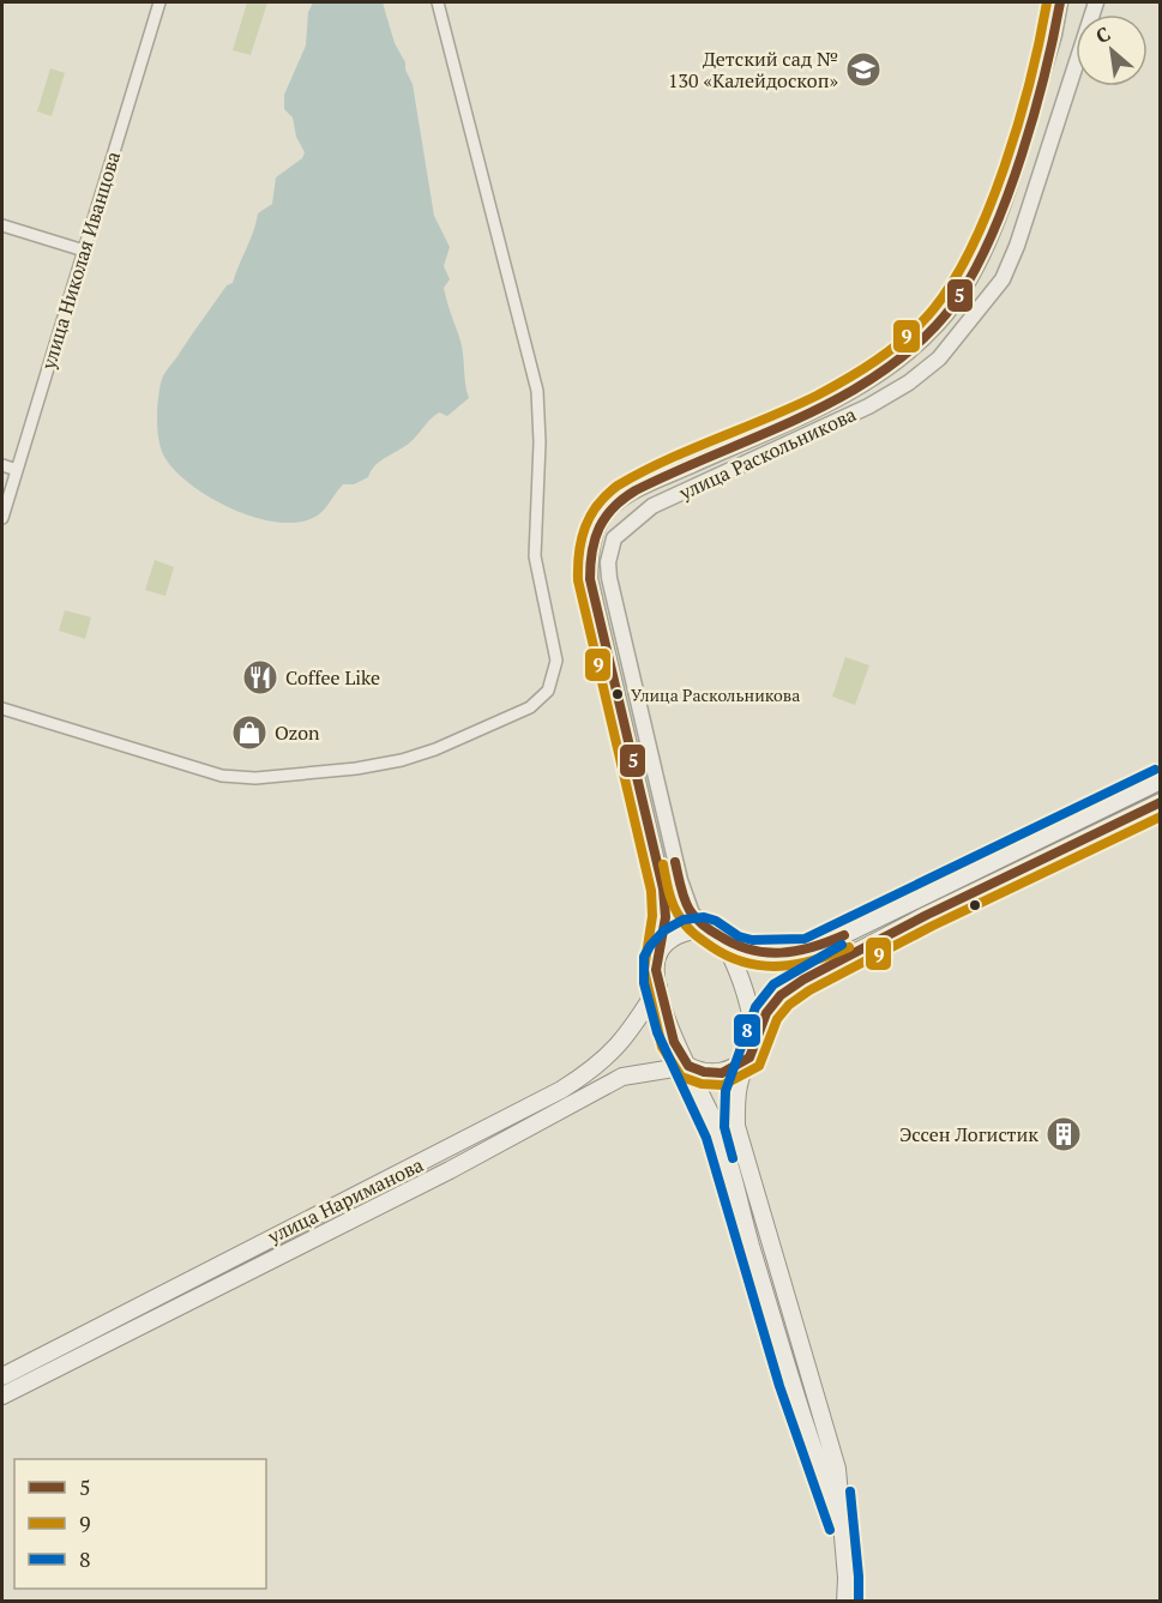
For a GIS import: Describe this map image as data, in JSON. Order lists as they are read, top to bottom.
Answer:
{
  "streets": {
    "main road": ["улица Нариманова"],
    "street": ["улица Николая Иванцова", "улица Раскольникова"]
  },
  "places": {
    "school or university": ["Детский сад № 130 «Калейдоскоп»"],
    "restaurant": ["Coffee Like"],
    "other": ["Улица Раскольникова"],
    "shop": ["Ozon"],
    "building": ["Эссен Логистик"]
  },
  "lines": ["transit line 5", "transit line 9", "transit line 8"],
  "legend": ["5", "9", "8"],
  "north": "top left"
}
